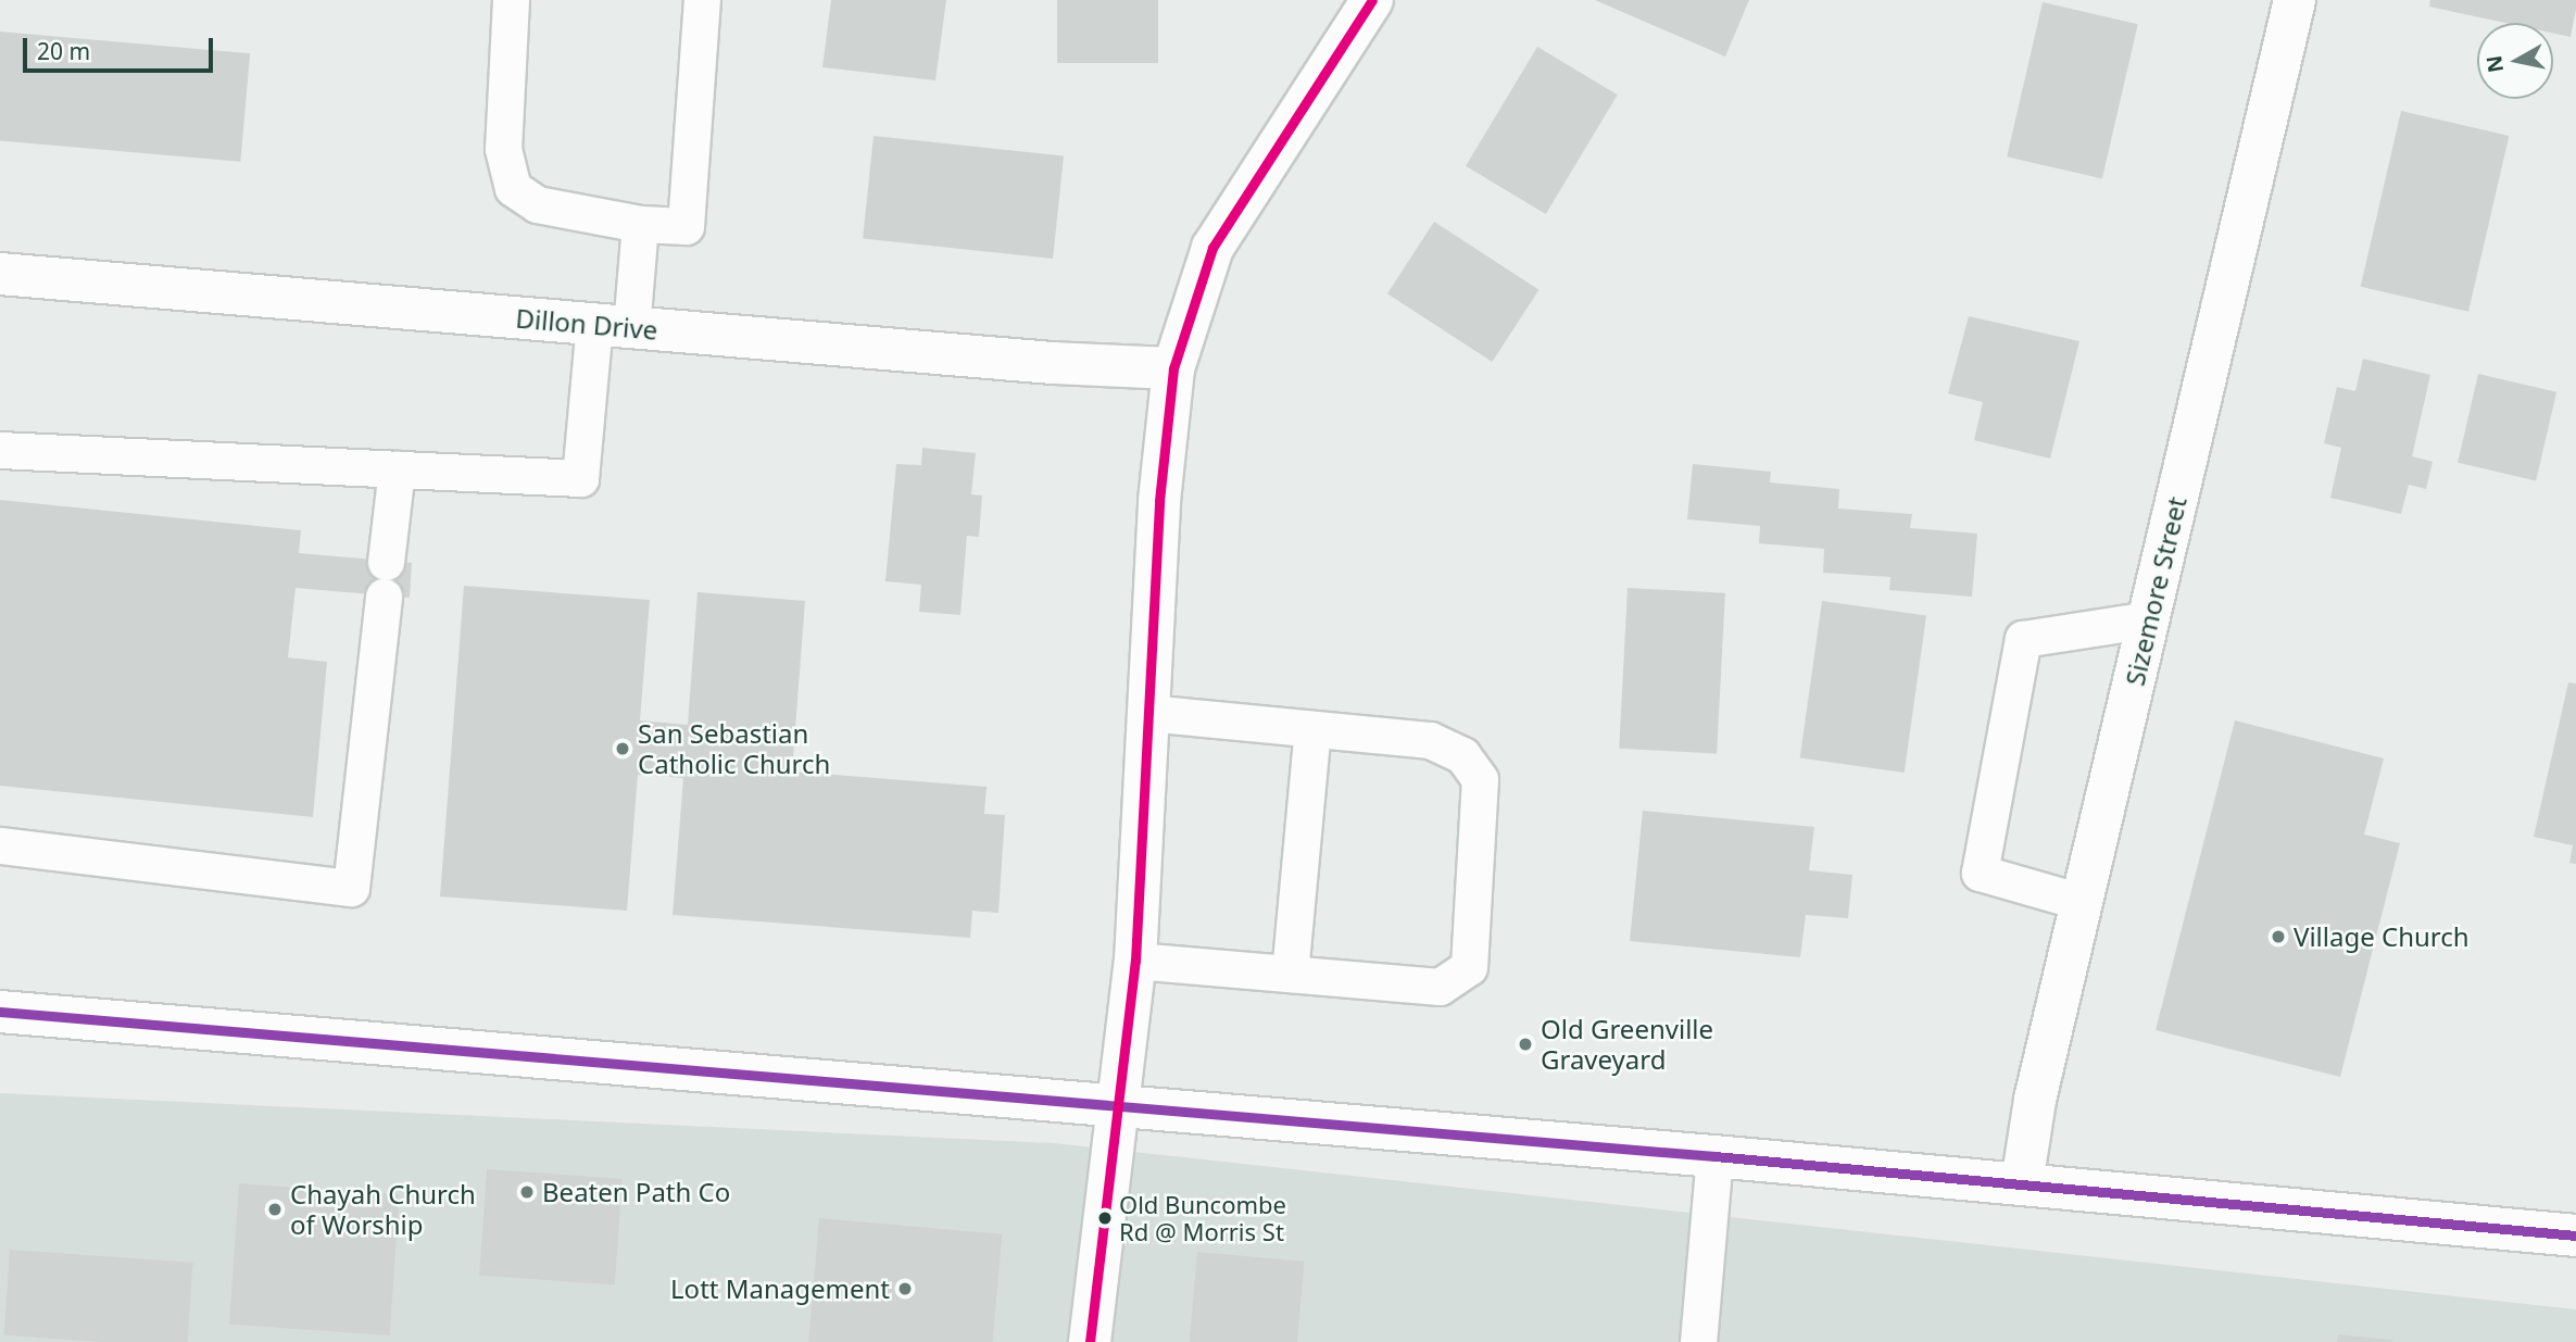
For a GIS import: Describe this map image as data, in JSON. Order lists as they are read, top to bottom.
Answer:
{
  "streets": {
    "street": ["Dillon Drive", "Sizemore Street"]
  },
  "places": [
    "San Sebastian Catholic Church",
    "Village Church",
    "Old Greenville Graveyard",
    "Beaten Path Co",
    "Chayah Church of Worship",
    "Old Buncombe Rd @ Morris St",
    "Lott Management"
  ],
  "scale_bar": "20 m",
  "north": "left"
}
